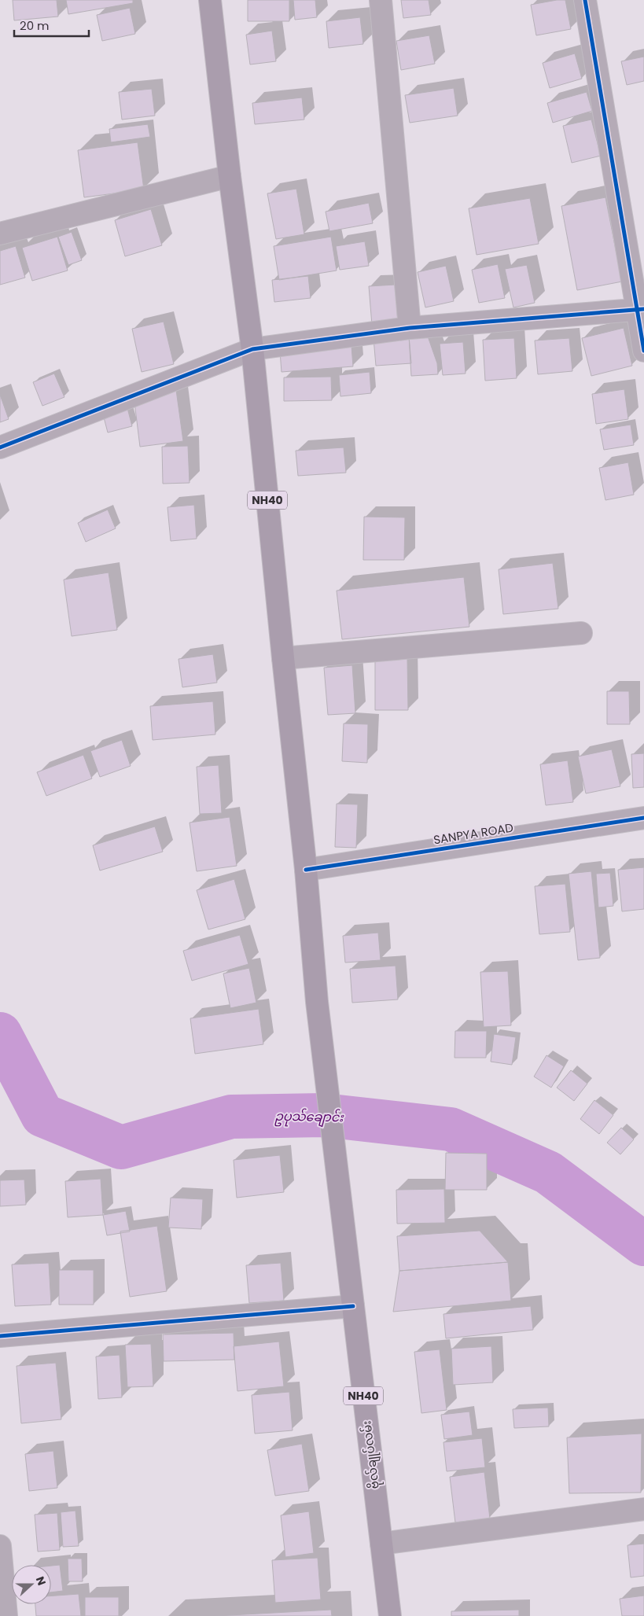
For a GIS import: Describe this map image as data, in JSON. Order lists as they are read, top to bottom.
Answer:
{
  "streets": {
    "highway": ["NH40", "ဗိုလ်ချုပ်လမ်း"],
    "street": ["SANPYA ROAD"]
  },
  "crossings": [
    ["NH40", "SANPYA ROAD"],
    ["NH40", "ဗိုလ်ချုပ်လမ်း"],
    ["SANPYA ROAD", "ဗိုလ်ချုပ်လမ်း"]
  ],
  "water": ["ဥပုသ်ချောင်း"],
  "scale_bar": "20 m",
  "north": "right"
}
